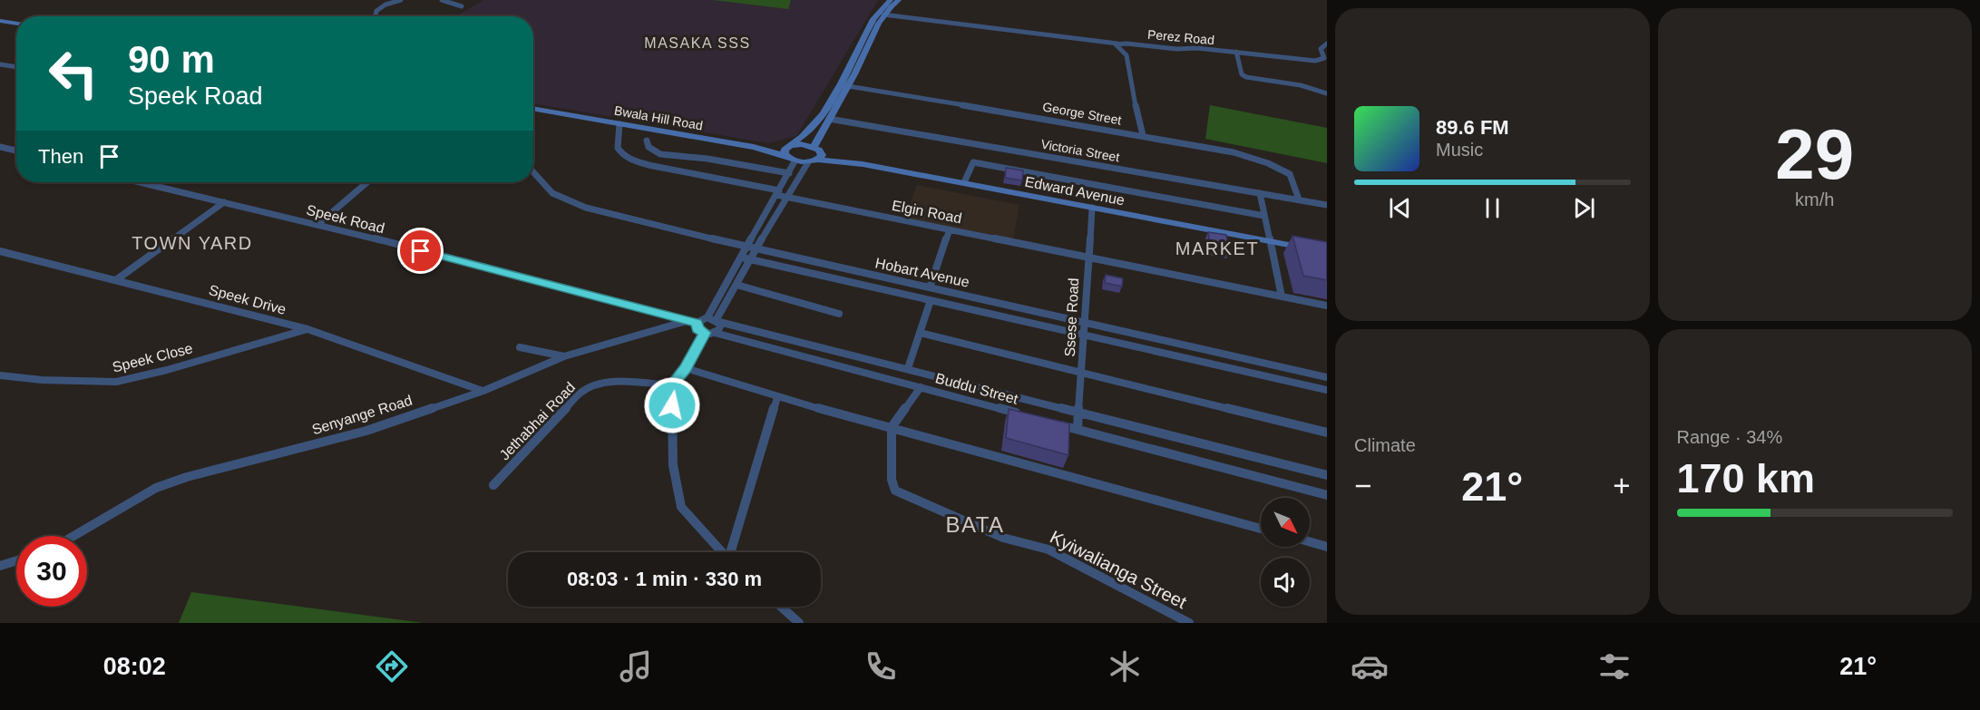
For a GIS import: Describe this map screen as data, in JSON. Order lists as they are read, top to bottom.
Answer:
{
  "streets": {
    "street": [
      "Perez Road",
      "George Street",
      "Bwala Hill Road",
      "Victoria Street",
      "Edward Avenue",
      "Elgin Road",
      "Speek Road",
      "Hobart Avenue",
      "Speek Drive",
      "Ssese Road",
      "Speek Close",
      "Buddu Street",
      "Senyange Road",
      "Jethabhai Road",
      "Kyiwalianga Street"
    ]
  },
  "crossings": [
    ["George Street", "Victoria Street"],
    ["Bwala Hill Road", "Edward Avenue"],
    ["Bwala Hill Road", "Elgin Road"],
    ["Edward Avenue", "Ssese Road"],
    ["Elgin Road", "Ssese Road"],
    ["Speek Road", "Senyange Road"],
    ["Hobart Avenue", "Ssese Road"],
    ["Speek Drive", "Speek Close"],
    ["Speek Drive", "Senyange Road"]
  ],
  "districts": [
    "MASAKA SSS",
    "TOWN YARD",
    "MARKET",
    "BATA"
  ],
  "north": "bottom right",
  "page": {
    "tile": [
      ["29", "km/h"],
      "Climate",
      ["Range · 34%", "170 km"]
    ],
    "turn": ["90 m", "Speek Road"],
    "song": ["89.6 FM", "Music"],
    "then": "Then",
    "heat": ["−", "21°", "+"],
    "limit": "30",
    "trip": "08:03 · 1 min · 330 m",
    "tabs": ["08:02", "21°"]
  }
}
